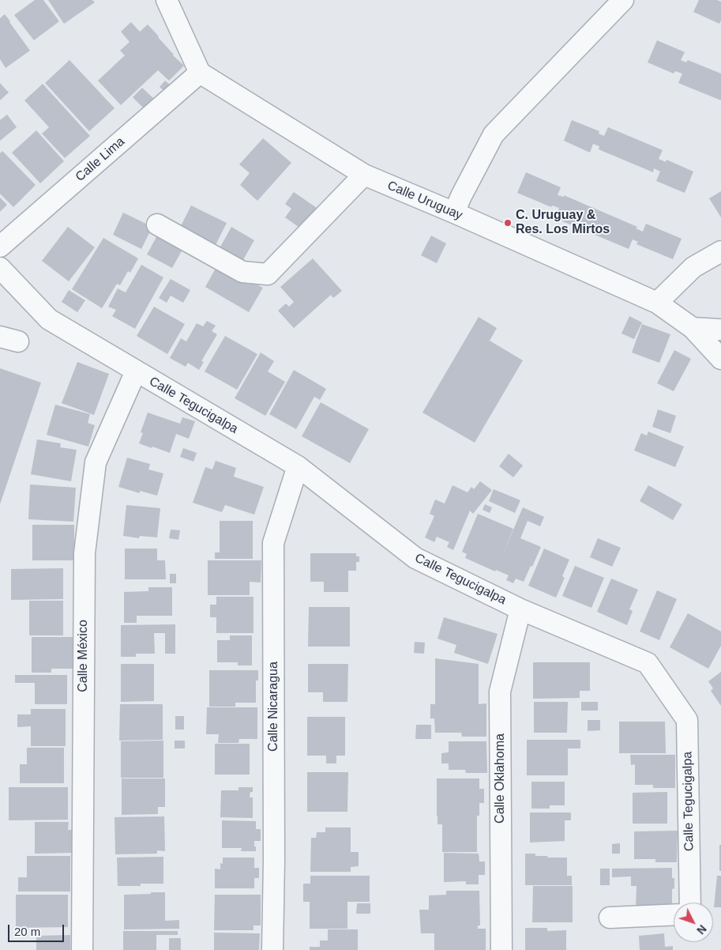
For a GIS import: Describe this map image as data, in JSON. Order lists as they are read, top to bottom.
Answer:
{
  "streets": {
    "street": [
      "Calle Lima",
      "Calle Uruguay",
      "Calle Tegucigalpa",
      "Calle México",
      "Calle Nicaragua",
      "Calle Oklahoma"
    ]
  },
  "crossings": [
    ["Calle Lima", "Calle Uruguay"],
    ["Calle Tegucigalpa", "Calle México"],
    ["Calle Tegucigalpa", "Calle Nicaragua"],
    ["Calle Tegucigalpa", "Calle Oklahoma"]
  ],
  "places": ["C. Uruguay & Res. Los Mirtos"],
  "scale_bar": "20 m",
  "north": "bottom right"
}
